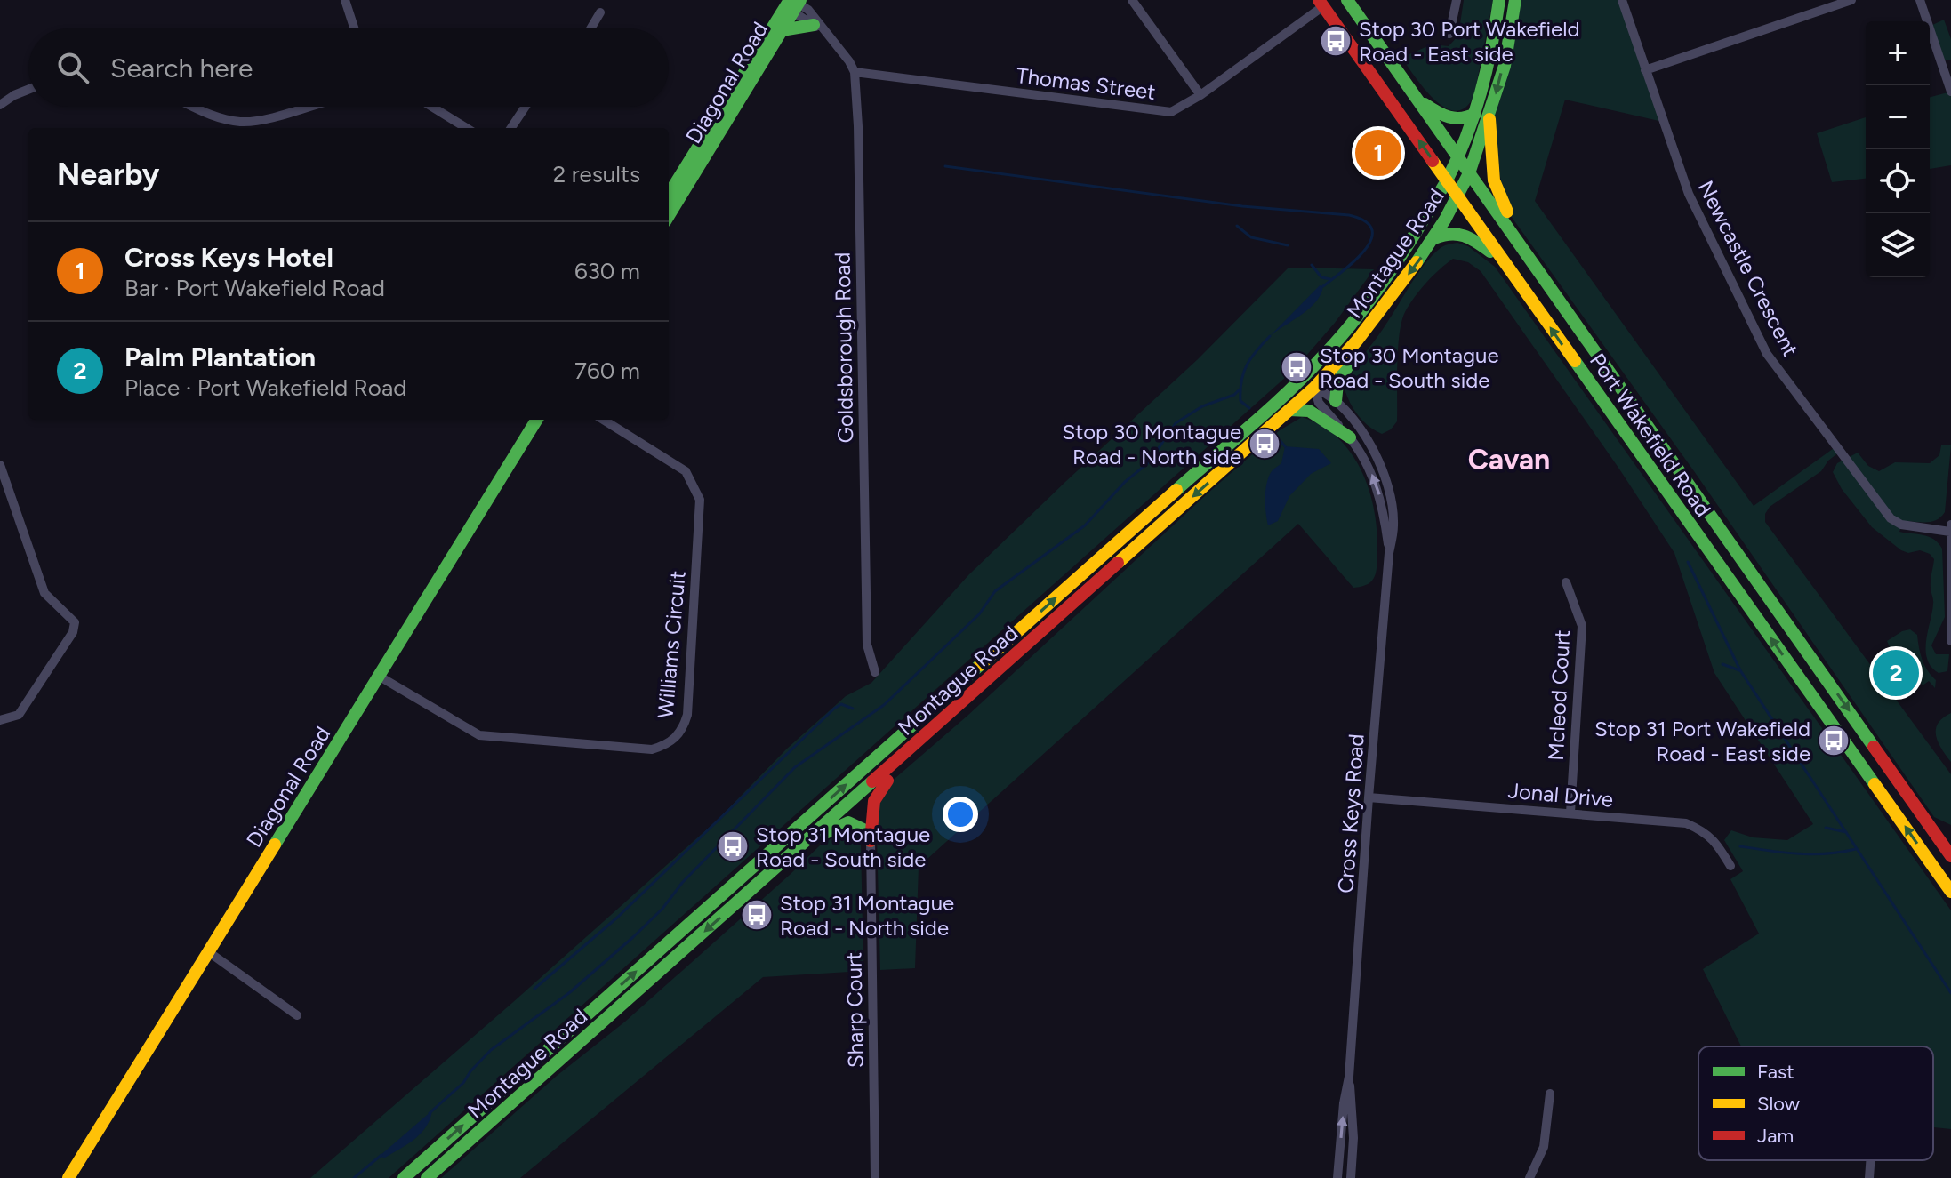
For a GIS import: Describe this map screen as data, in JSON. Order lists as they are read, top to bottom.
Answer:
{
  "streets": {
    "main road": ["Diagonal Road", "Montague Road", "Port Wakefield Road"],
    "street": [
      "Thomas Street",
      "Newcastle Crescent",
      "Goldsborough Road",
      "Williams Circuit",
      "Mcleod Court",
      "Jonal Drive",
      "Cross Keys Road",
      "Sharp Court"
    ]
  },
  "crossings": [
    ["Diagonal Road", "Williams Circuit"],
    ["Thomas Street", "Goldsborough Road"],
    ["Thomas Street", "Port Wakefield Road"],
    ["Montague Road", "Port Wakefield Road"],
    ["Montague Road", "Cross Keys Road"],
    ["Mcleod Court", "Jonal Drive"],
    ["Jonal Drive", "Cross Keys Road"]
  ],
  "districts": ["Cavan"],
  "places": {
    "bus stop": [
      "Stop 30 Port Wakefield Road - East side",
      "Stop 30 Montague Road - South side",
      "Stop 30 Montague Road - North side",
      "Stop 31 Port Wakefield Road - East side",
      "Stop 31 Montague Road - South side",
      "Stop 31 Montague Road - North side"
    ]
  },
  "legend": ["Fast", "Slow", "Jam"],
  "page": {
    "map_buttons": ["+", "−"],
    "search": "Search here",
    "pins": ["1", "2"],
    "heading": ["Nearby", "2 results"],
    "list": [
      {
        "mark": "1",
        "name": "Cross Keys Hotel",
        "note": "Bar · Port Wakefield Road",
        "value": "630 m"
      },
      {
        "mark": "2",
        "name": "Palm Plantation",
        "note": "Place · Port Wakefield Road",
        "value": "760 m"
      }
    ]
  }
}
